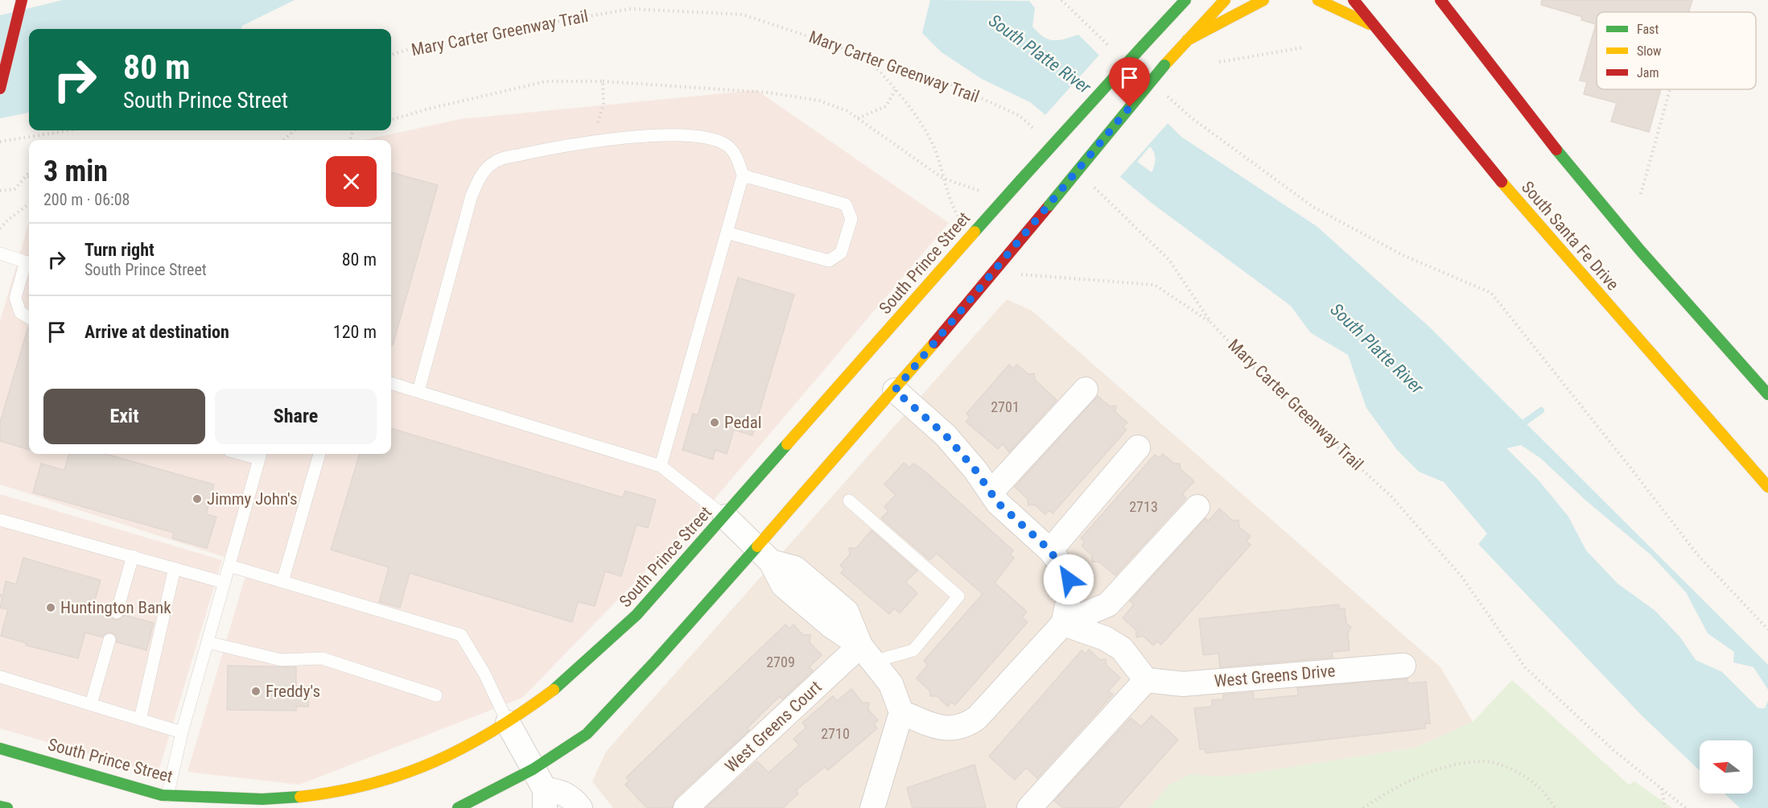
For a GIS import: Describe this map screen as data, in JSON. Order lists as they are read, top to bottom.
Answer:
{
  "streets": {
    "main road": ["South Santa Fe Drive", "South Prince Street"],
    "street": ["West Greens Drive", "West Greens Court"],
    "path": ["Mary Carter Greenway Trail"]
  },
  "water": ["South Platte River"],
  "places": [
    "Pedal",
    "Jimmy John's",
    "Huntington Bank",
    "Freddy's"
  ],
  "house_numbers": [
    "2701",
    "2713",
    "2709",
    "2710"
  ],
  "legend": ["Fast", "Slow", "Jam"],
  "north": "left",
  "page": {
    "turn": ["80 m", "South Prince Street"],
    "heading": ["3 min", "200 m · 06:08"],
    "list": [
      {
        "name": "Turn right",
        "note": "South Prince Street",
        "value": "80 m"
      },
      {
        "name": "Arrive at destination",
        "value": "120 m"
      }
    ],
    "buttons": ["Exit", "Share"]
  }
}
